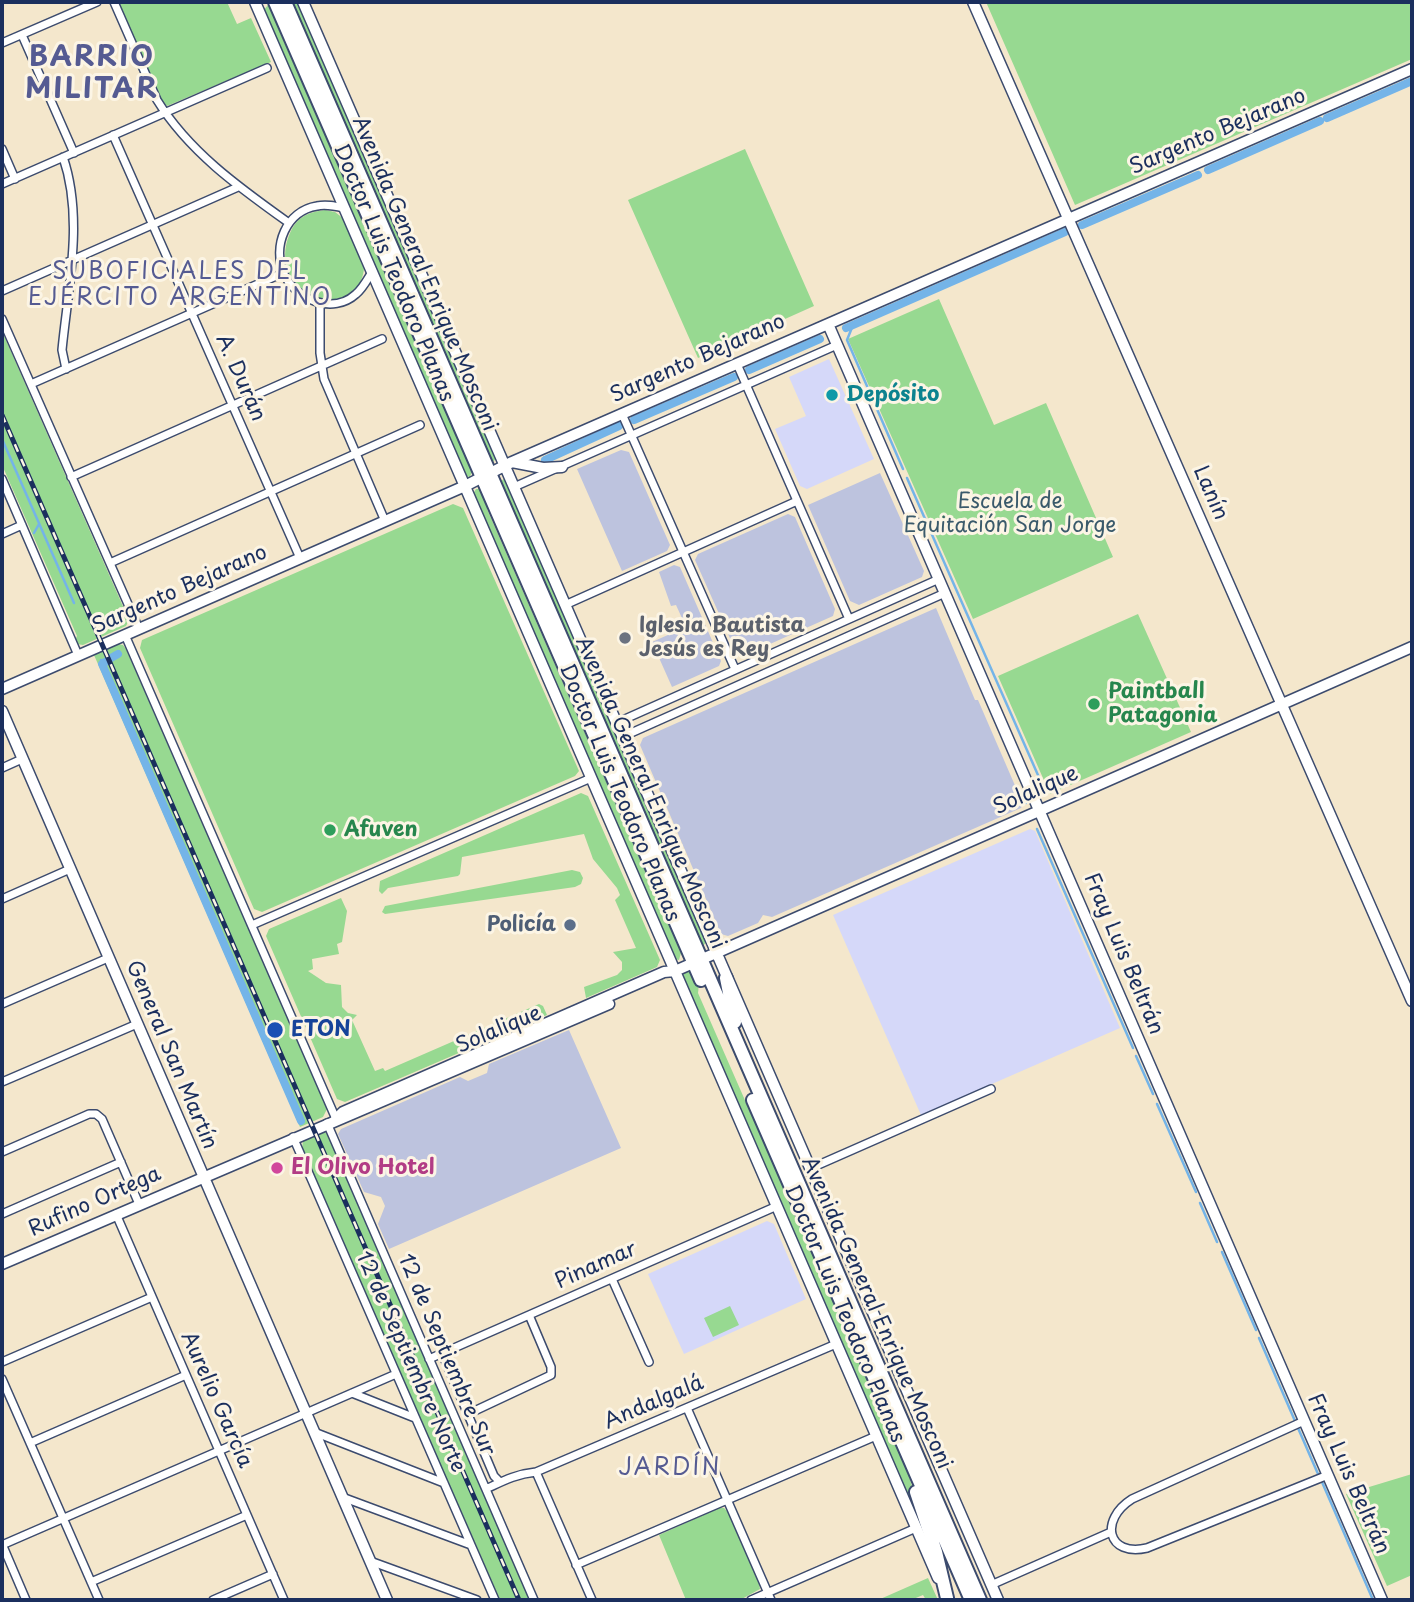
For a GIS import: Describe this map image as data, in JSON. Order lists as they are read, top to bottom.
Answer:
{
  "streets": {
    "highway": ["Avenida General Enrique Mosconi"],
    "street": [
      "Sargento Bejarano",
      "Doctor Luis Teodoro Planas",
      "A. Durán",
      "Lanín",
      "Solalique",
      "Fray Luis Beltrán",
      "General San Martín",
      "Rufino Ortega",
      "Pinamar",
      "12 de Septiembre Sur",
      "12 de Septiembre Norte",
      "Aurelio García",
      "Andalgalá"
    ]
  },
  "crossings": [
    ["Sargento Bejarano", "Doctor Luis Teodoro Planas"],
    ["Sargento Bejarano", "Avenida General Enrique Mosconi"],
    ["Sargento Bejarano", "A. Durán"],
    ["Sargento Bejarano", "Lanín"],
    ["Sargento Bejarano", "Fray Luis Beltrán"],
    ["Doctor Luis Teodoro Planas", "Solalique"],
    ["Doctor Luis Teodoro Planas", "Pinamar"],
    ["Doctor Luis Teodoro Planas", "Andalgalá"],
    ["Avenida General Enrique Mosconi", "Solalique"],
    ["Lanín", "Solalique"],
    ["Solalique", "Fray Luis Beltrán"],
    ["Solalique", "General San Martín"],
    ["Solalique", "Rufino Ortega"],
    ["Solalique", "12 de Septiembre Sur"],
    ["Solalique", "12 de Septiembre Norte"],
    ["General San Martín", "Rufino Ortega"],
    ["Rufino Ortega", "Aurelio García"],
    ["Pinamar", "12 de Septiembre Sur"],
    ["12 de Septiembre Sur", "Andalgalá"]
  ],
  "districts": ["BARRIO MILITAR", "SUBOFICIALES DEL EJÉRCITO ARGENTINO", "JARDÍN"],
  "parks": ["Escuela de Equitación San Jorge"],
  "places": [
    "Depósito",
    "Iglesia Bautista Jesús es Rey",
    "Paintball Patagonia",
    "Afuven",
    "Policía",
    "ETON",
    "El Olivo Hotel"
  ]
}
